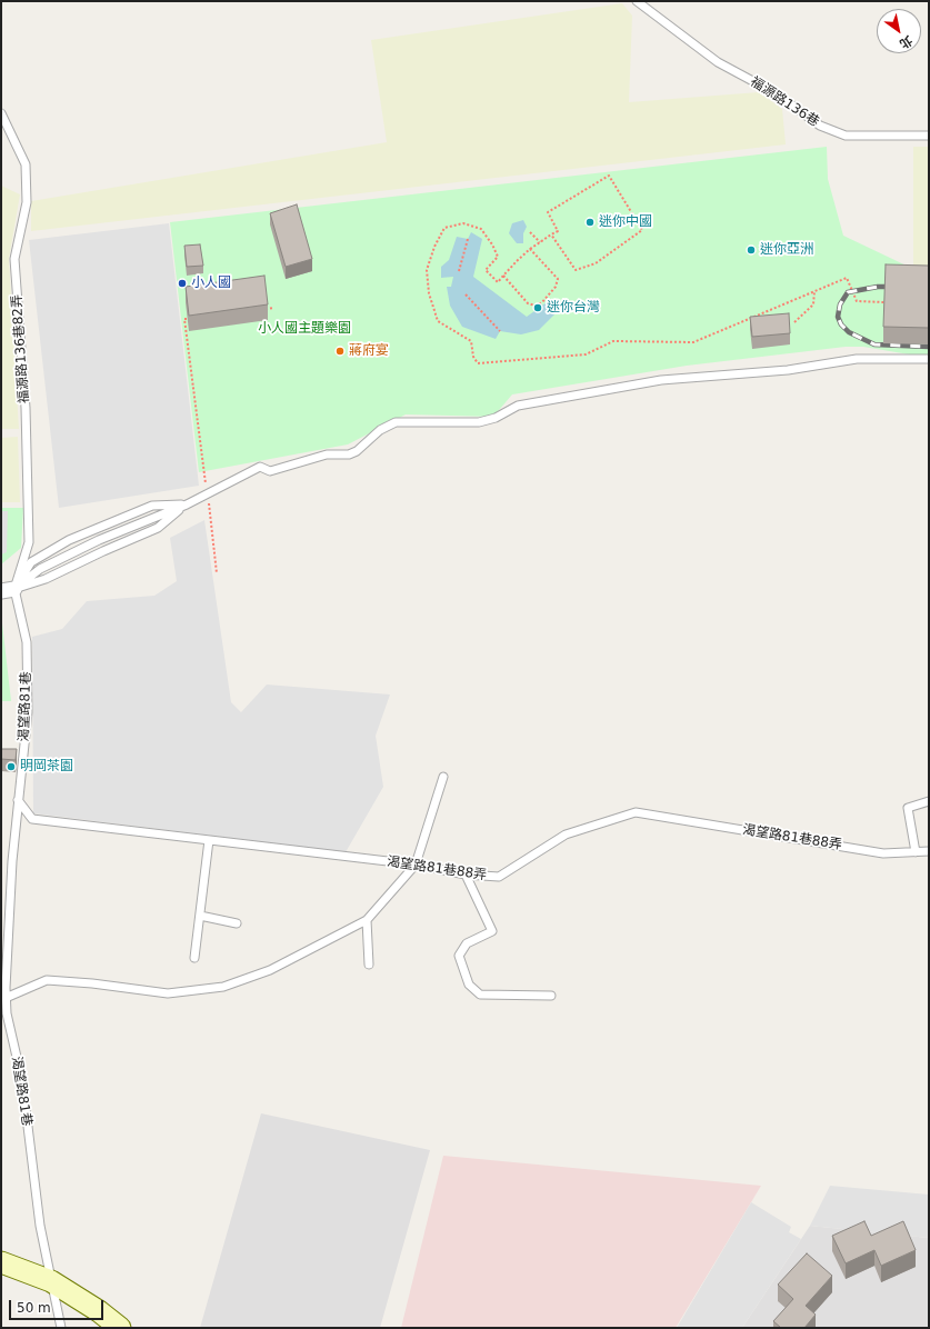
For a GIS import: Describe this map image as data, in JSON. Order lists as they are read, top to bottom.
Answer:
{
  "streets": {
    "lane": [
      "福源路136巷",
      "福源路136巷82弄",
      "渴望路81巷",
      "渴望路81巷88弄"
    ]
  },
  "crossings": [
    ["福源路136巷82弄", "渴望路81巷"],
    ["渴望路81巷", "渴望路81巷88弄"]
  ],
  "parks": ["小人國主題樂園"],
  "places": [
    "迷你中國",
    "迷你亞洲",
    "小人國",
    "迷你台灣",
    "蔣府宴",
    "明岡茶園"
  ],
  "scale_bar": "50 m",
  "north": "bottom right"
}
